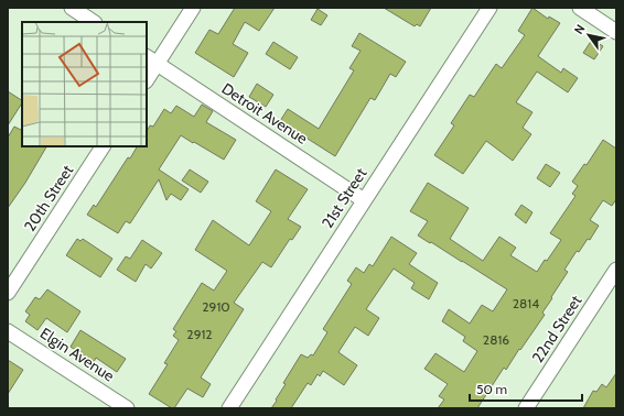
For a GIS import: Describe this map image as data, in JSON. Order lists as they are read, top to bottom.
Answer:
{
  "streets": {
    "street": [
      "Detroit Avenue",
      "20th Street",
      "21st Street",
      "22nd Street",
      "Elgin Avenue"
    ]
  },
  "crossings": [
    ["Detroit Avenue", "21st Street"]
  ],
  "house_numbers": [
    "2814",
    "2910",
    "2912",
    "2816"
  ],
  "scale_bar": "50 m",
  "north": "top left"
}
